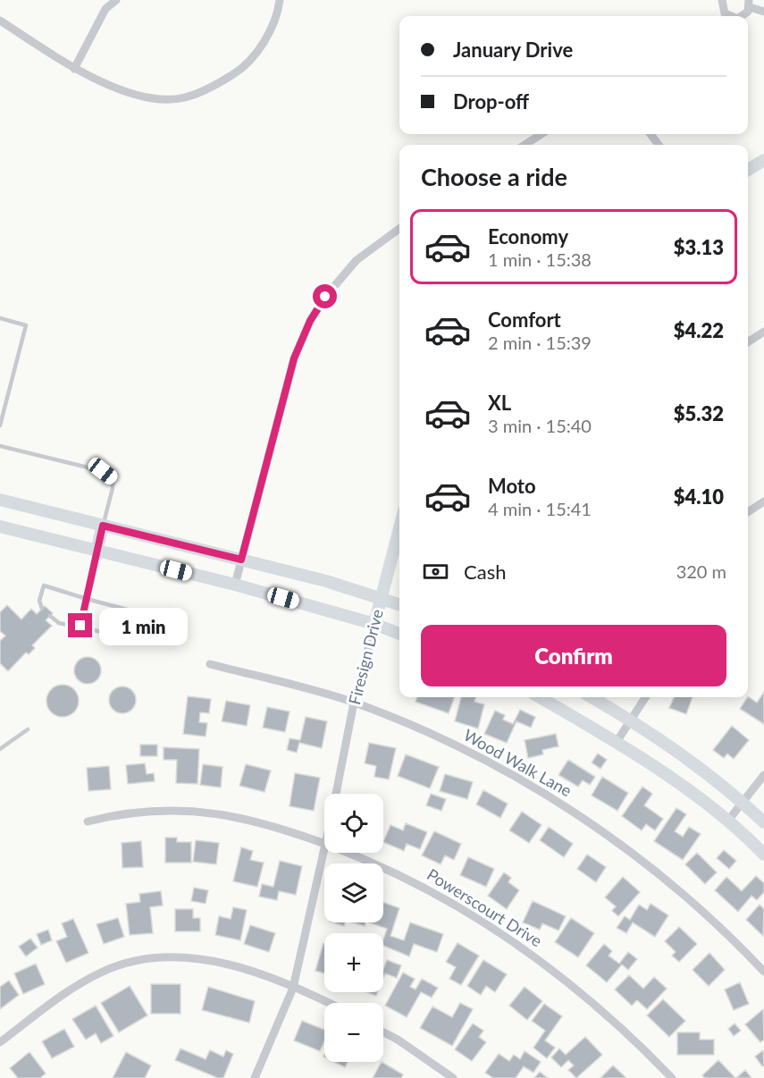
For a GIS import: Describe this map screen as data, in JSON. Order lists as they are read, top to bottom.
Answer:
{
  "streets": {
    "main road": ["Firesign Drive"],
    "street": ["Wood Walk Lane", "Powerscourt Drive"]
  },
  "crossings": [
    ["Firesign Drive", "Wood Walk Lane"]
  ],
  "page": {
    "banner": ["January Drive", "Drop-off"],
    "heading": "Choose a ride",
    "list": [
      {
        "name": "Economy",
        "note": "1 min · 15:38",
        "value": "$3.13"
      },
      {
        "name": "Comfort",
        "note": "2 min · 15:39",
        "value": "$4.22"
      },
      {
        "name": "XL",
        "note": "3 min · 15:40",
        "value": "$5.32"
      },
      {
        "name": "Moto",
        "note": "4 min · 15:41",
        "value": "$4.10"
      }
    ],
    "pay": ["Cash", "320 m"],
    "bubble": "1 min",
    "buttons": "Confirm",
    "map_buttons": ["+", "−"]
  }
}
